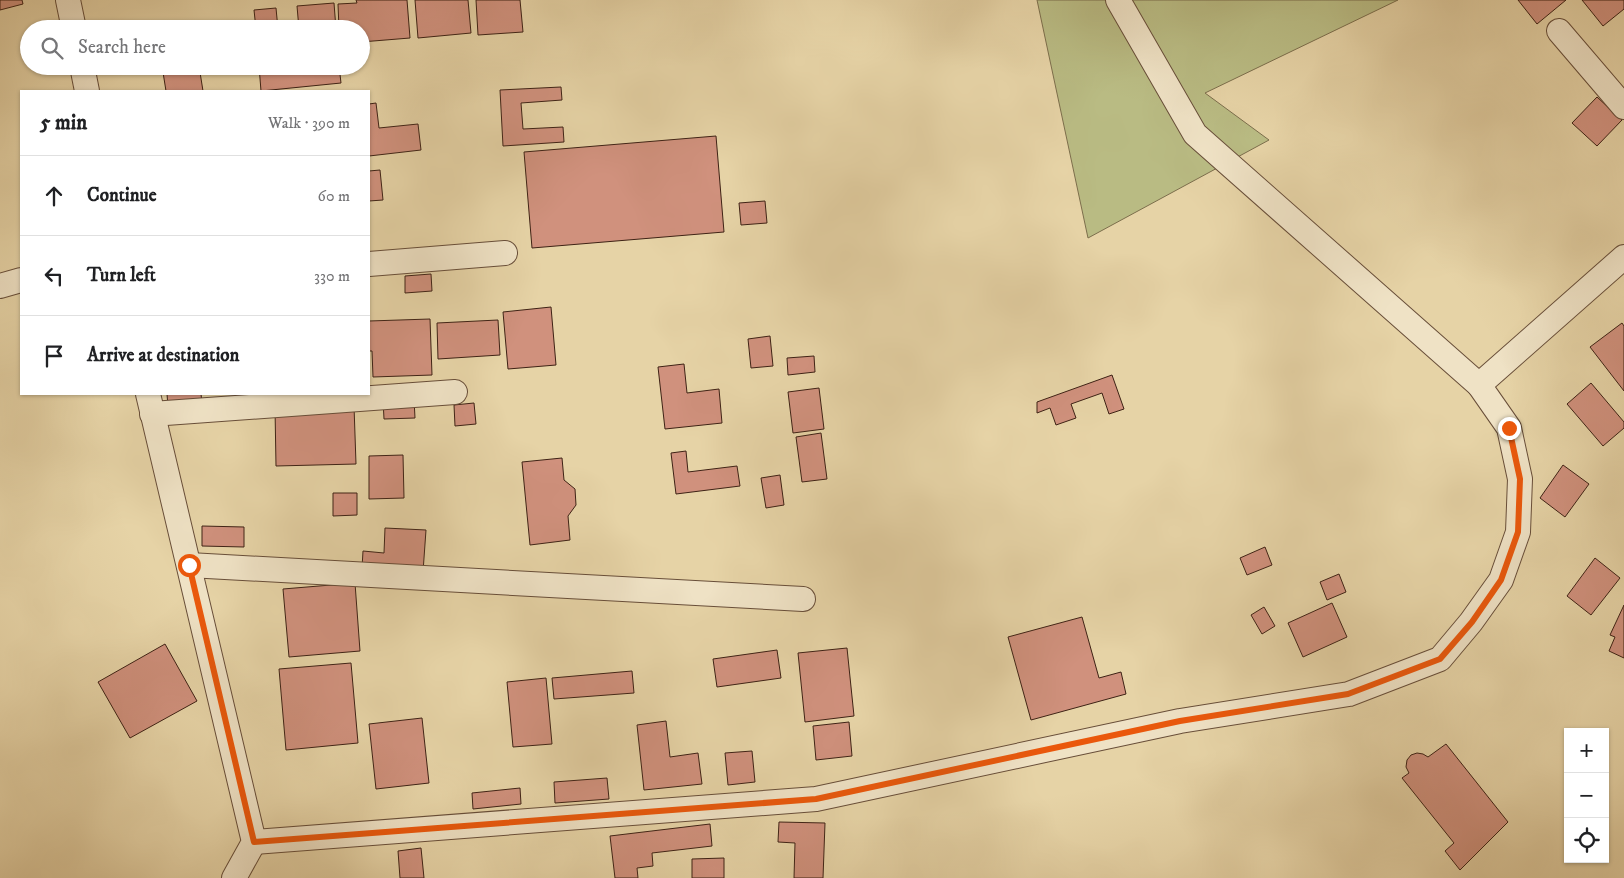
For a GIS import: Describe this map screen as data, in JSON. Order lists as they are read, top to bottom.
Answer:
{
  "page": {
    "search": "Search here",
    "heading": ["5 min", "Walk · 390 m"],
    "list": [
      ["Continue", "60 m"],
      ["Turn left", "330 m"],
      "Arrive at destination"
    ],
    "map_buttons": ["+", "−"]
  }
}
